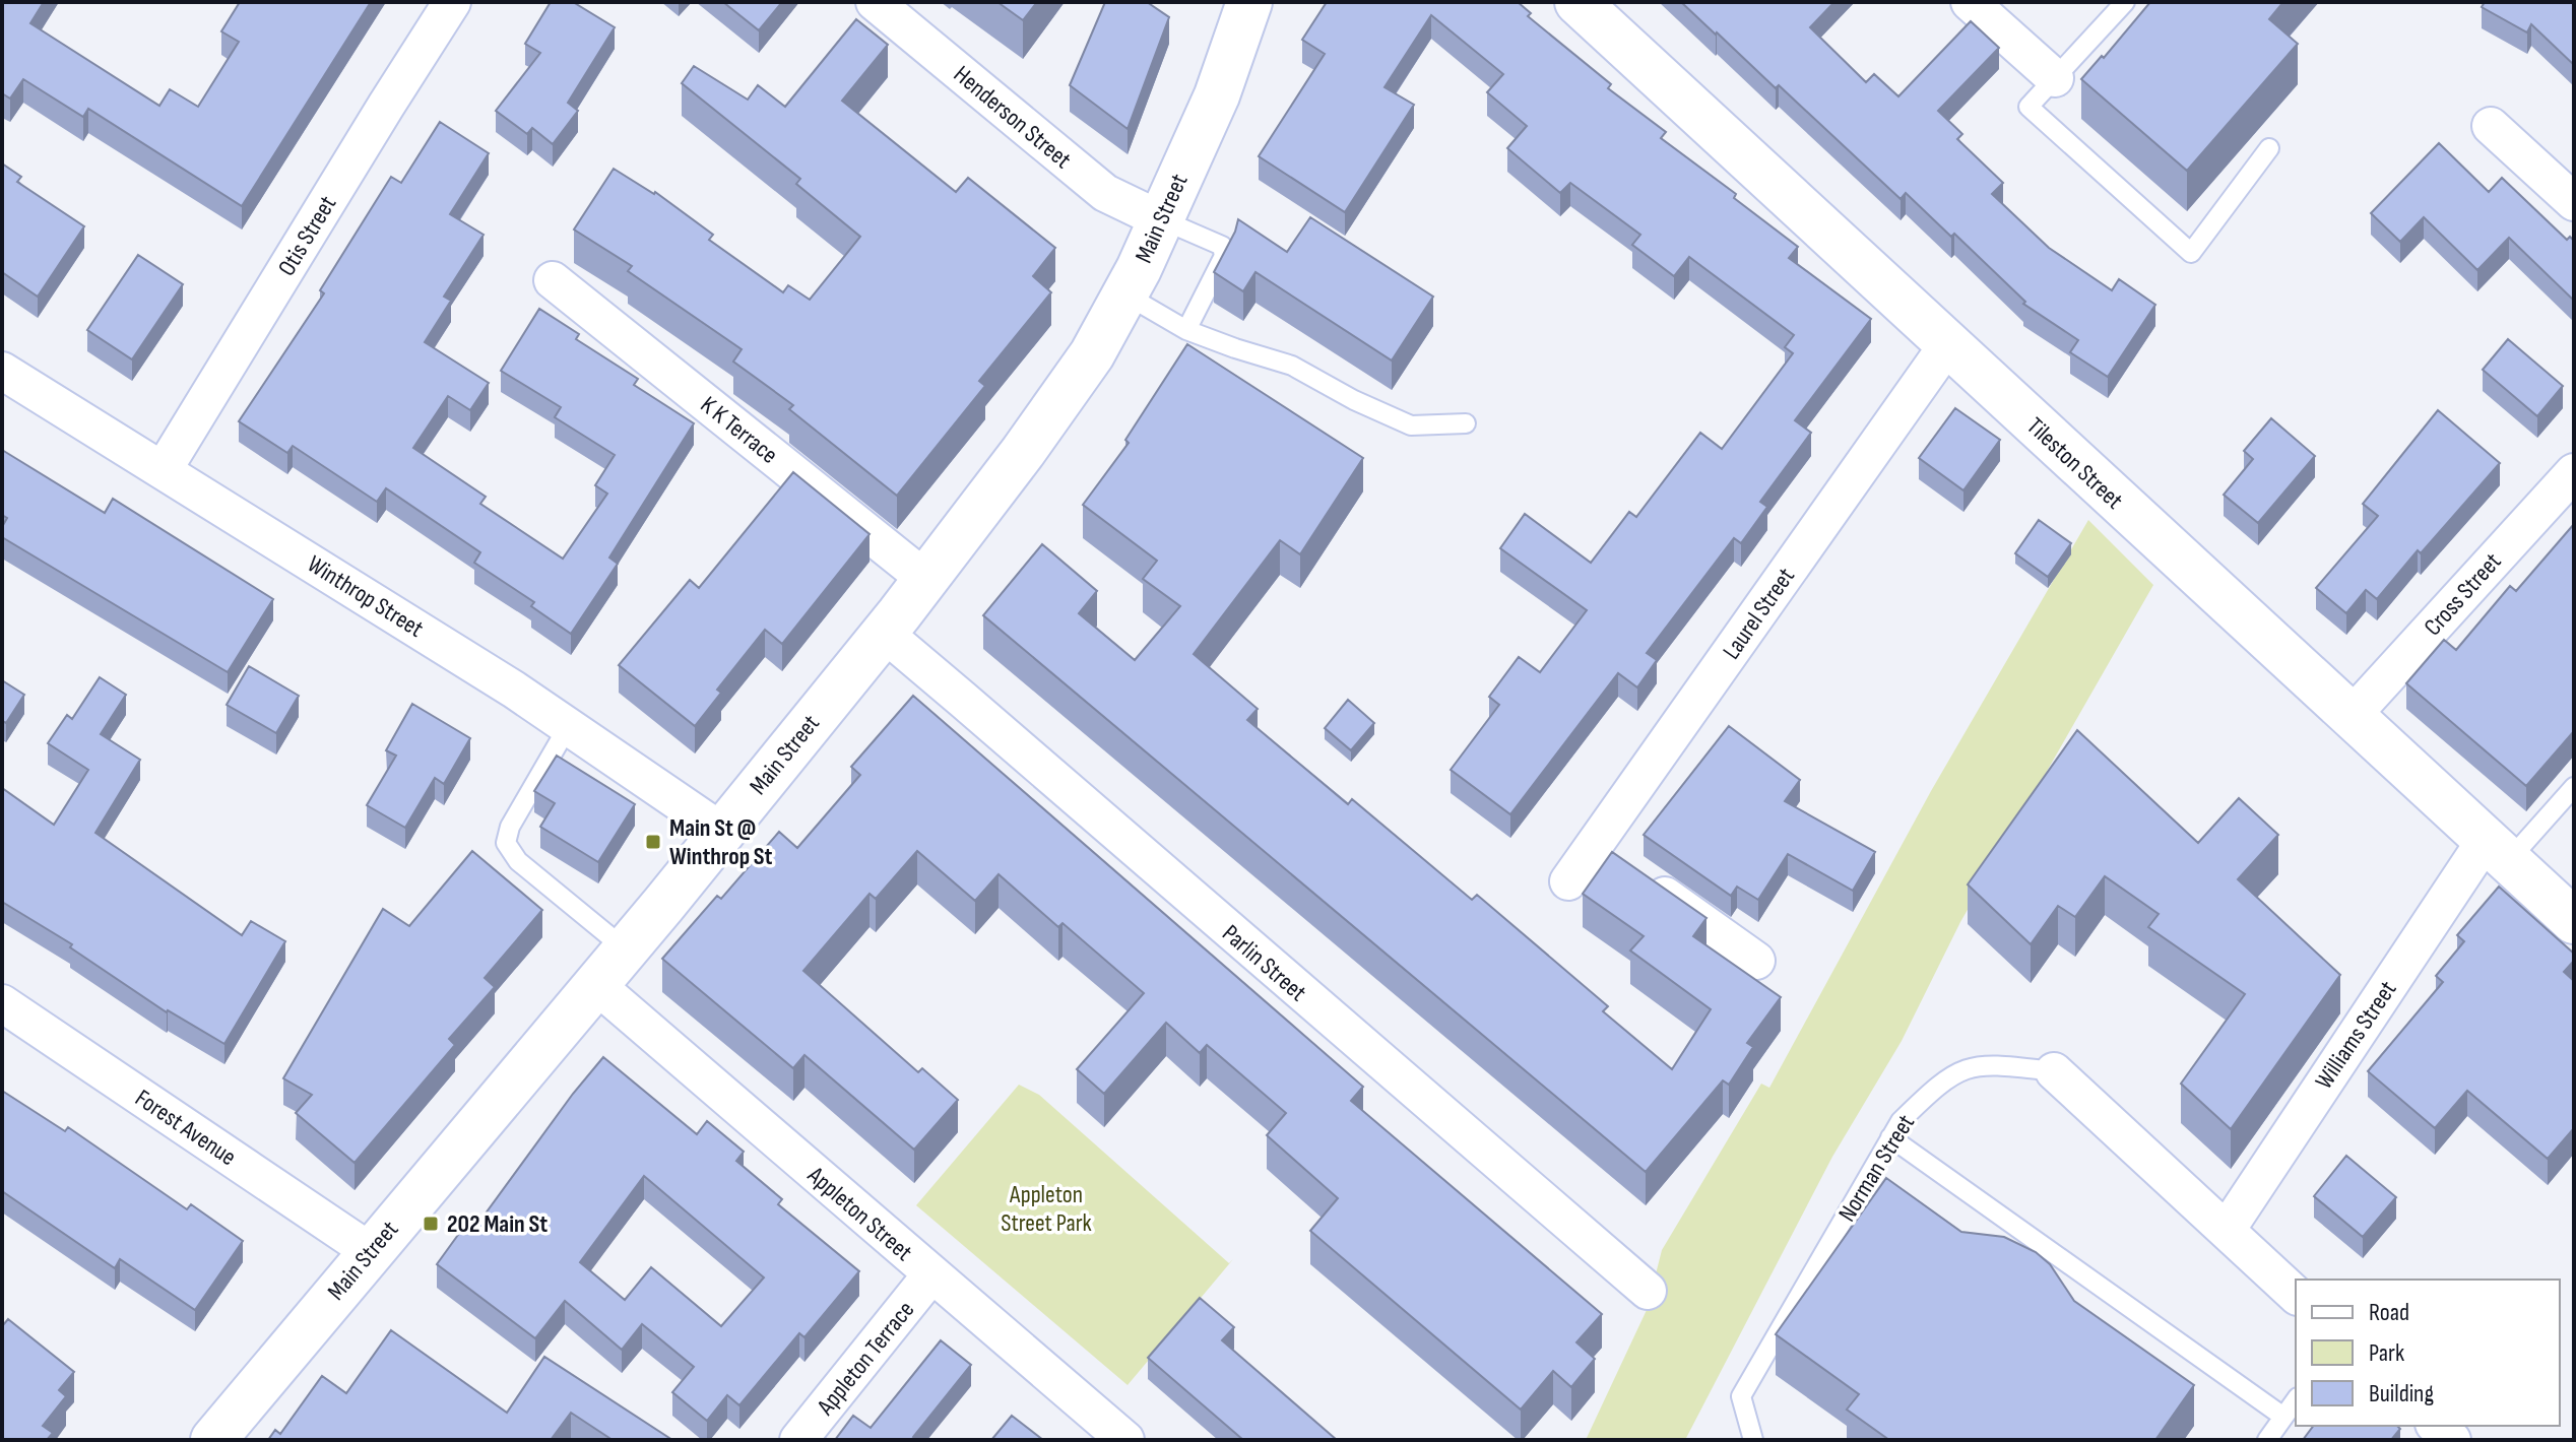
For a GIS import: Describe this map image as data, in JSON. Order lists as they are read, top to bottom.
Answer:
{
  "streets": {
    "main road": ["Main Street", "Tileston Street"],
    "street": [
      "Henderson Street",
      "Otis Street",
      "K K Terrace",
      "Cross Street",
      "Winthrop Street",
      "Laurel Street",
      "Parlin Street",
      "Williams Street",
      "Forest Avenue",
      "Norman Street",
      "Appleton Street",
      "Appleton Terrace"
    ]
  },
  "crossings": [
    ["Henderson Street", "Main Street"],
    ["Main Street", "K K Terrace"],
    ["Main Street", "Winthrop Street"],
    ["Main Street", "Parlin Street"],
    ["Main Street", "Forest Avenue"],
    ["Main Street", "Appleton Street"],
    ["Otis Street", "Winthrop Street"],
    ["Tileston Street", "Cross Street"],
    ["Tileston Street", "Laurel Street"],
    ["Tileston Street", "Williams Street"],
    ["Williams Street", "Norman Street"],
    ["Appleton Street", "Appleton Terrace"]
  ],
  "parks": ["Appleton Street Park"],
  "places": {
    "transit": ["Main St @ Winthrop St", "202 Main St"]
  },
  "legend": ["Road", "Park", "Building"]
}
